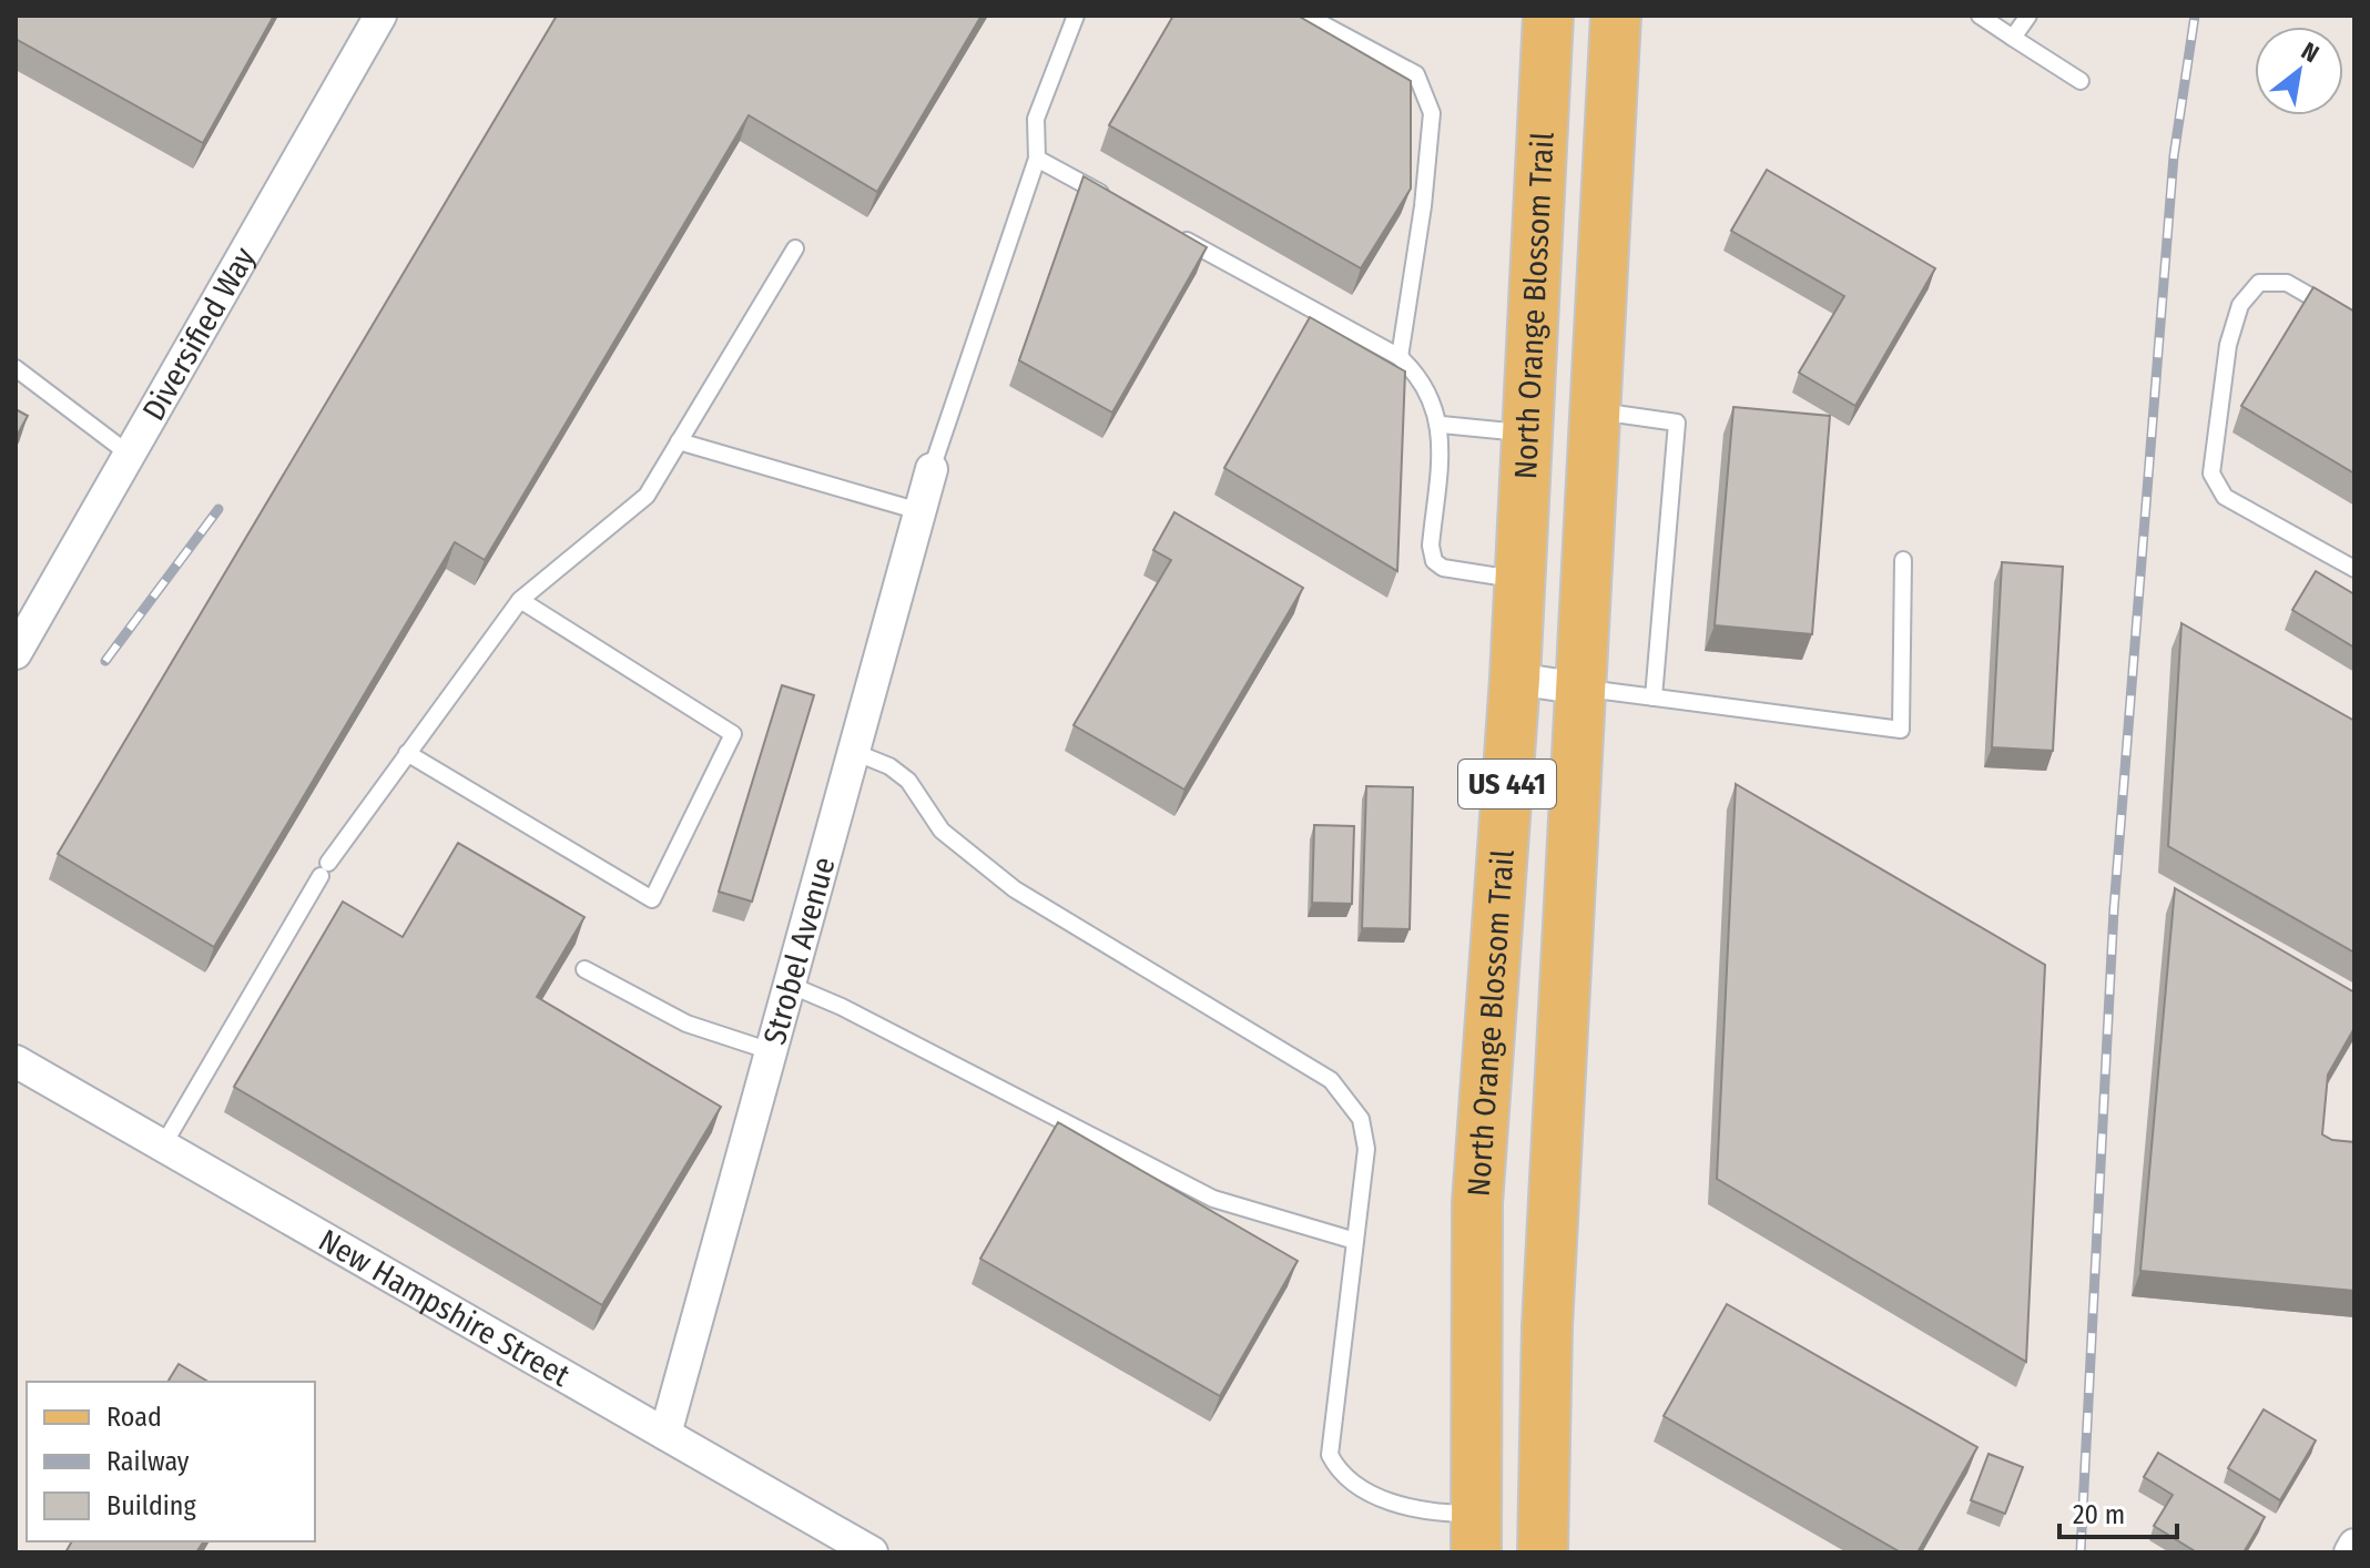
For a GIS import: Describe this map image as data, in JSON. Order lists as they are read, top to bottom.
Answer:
{
  "streets": {
    "main road": ["North Orange Blossom Trail", "US 441"],
    "street": ["Diversified Way", "Strobel Avenue", "New Hampshire Street"]
  },
  "crossings": [
    ["Strobel Avenue", "New Hampshire Street"]
  ],
  "legend": ["Road", "Railway", "Building"],
  "scale_bar": "20 m",
  "north": "top right"
}
